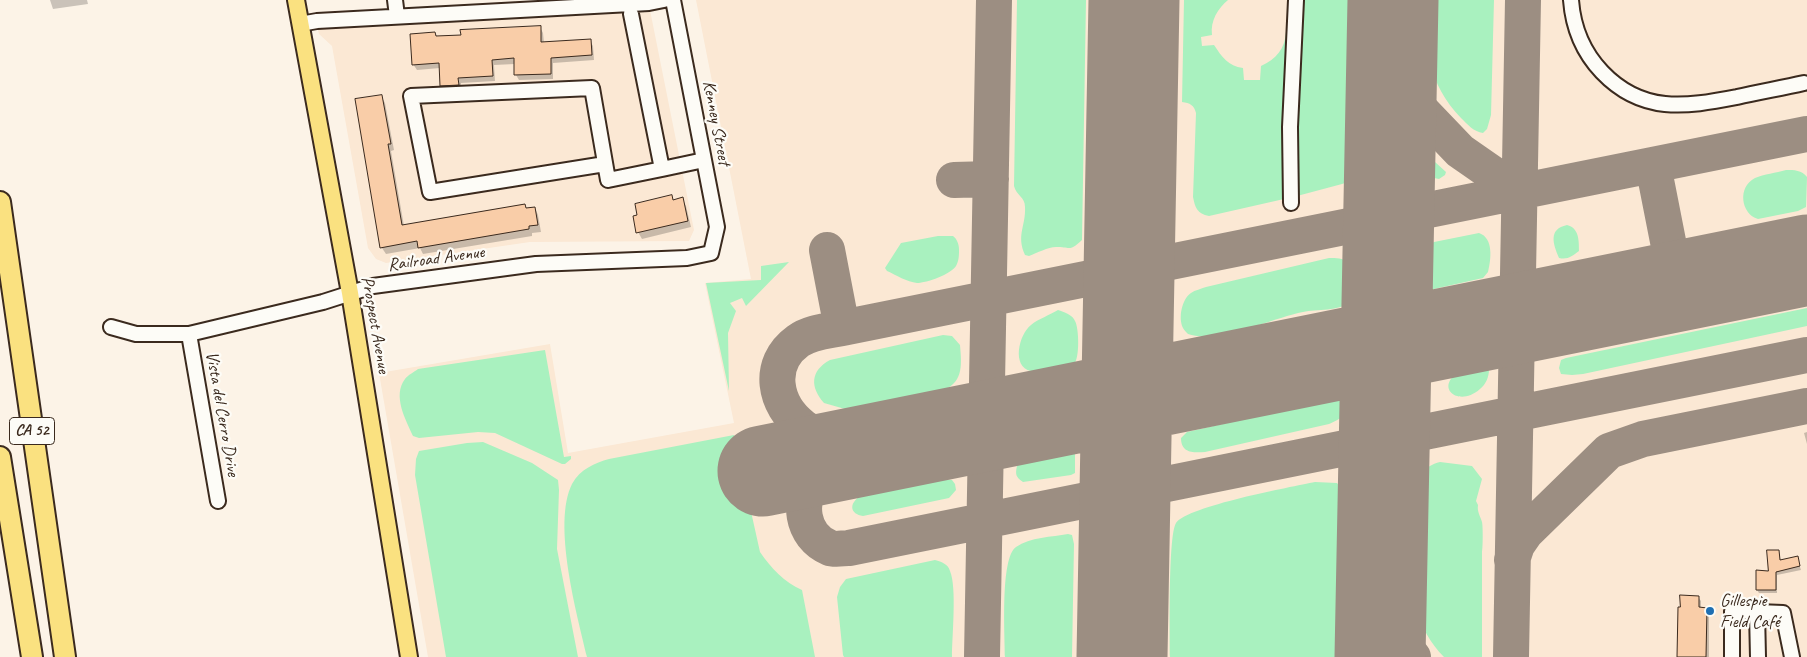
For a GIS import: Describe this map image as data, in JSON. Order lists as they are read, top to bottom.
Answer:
{
  "streets": {
    "highway": ["CA 52"],
    "main road": ["Prospect Avenue"],
    "street": ["Kenney Street", "Railroad Avenue", "Vista del Cerro Drive"]
  },
  "crossings": [
    ["Kenney Street", "Railroad Avenue"],
    ["Railroad Avenue", "Prospect Avenue"],
    ["Railroad Avenue", "Vista del Cerro Drive"]
  ],
  "places": ["Gillespie Field Café"]
}
